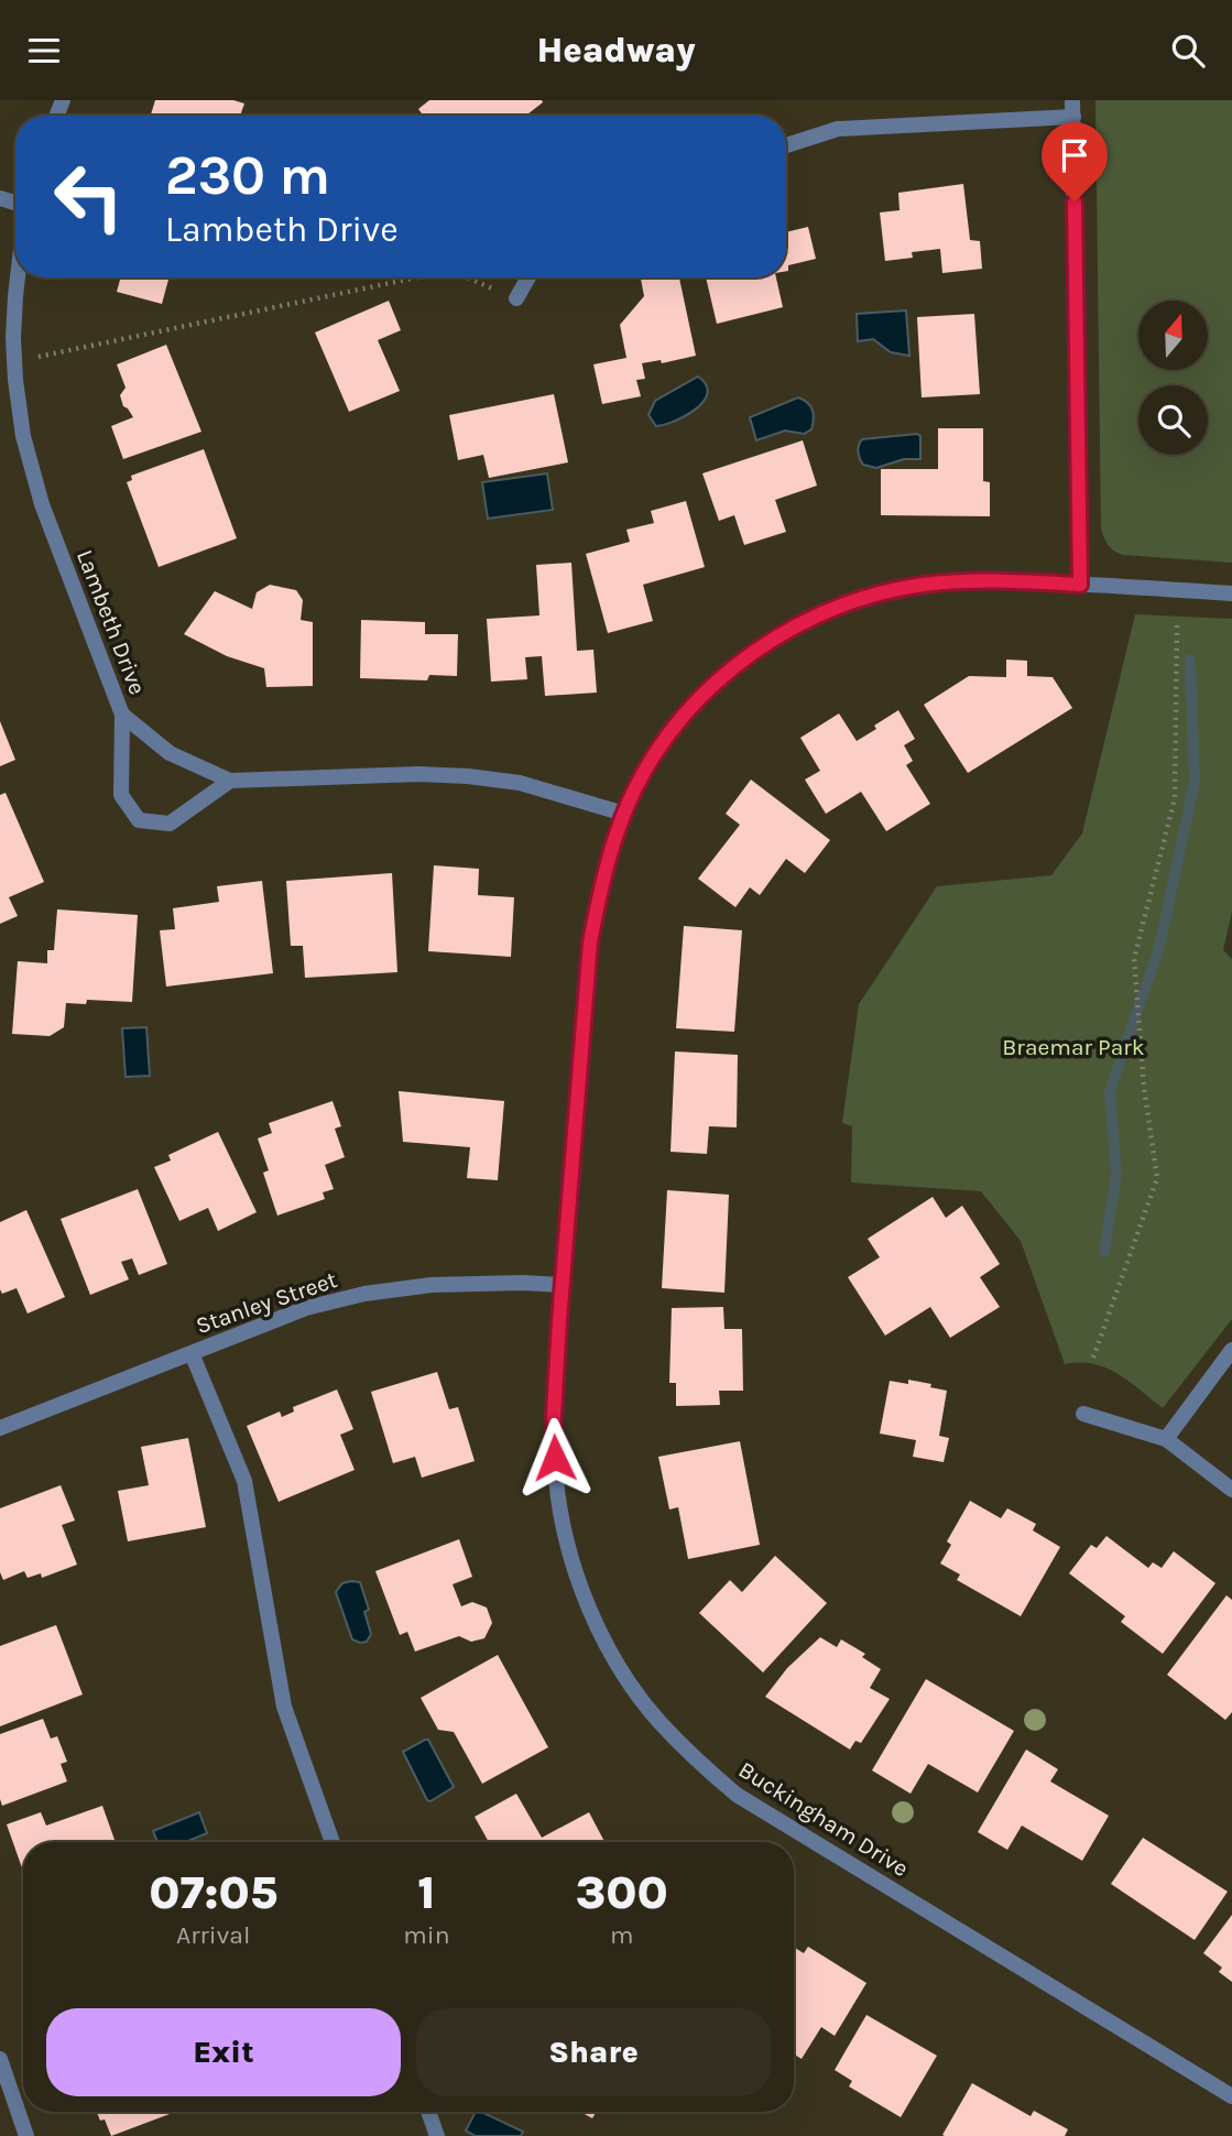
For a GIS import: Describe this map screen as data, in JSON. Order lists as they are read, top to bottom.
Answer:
{
  "streets": {
    "street": ["Lambeth Drive", "Stanley Street", "Buckingham Drive"]
  },
  "crossings": [
    ["Lambeth Drive", "Buckingham Drive"],
    ["Stanley Street", "Buckingham Drive"]
  ],
  "parks": ["Braemar Park"],
  "north": "top",
  "page": {
    "header": "Headway",
    "turn": ["230 m", "Lambeth Drive"],
    "eta": [
      "07:05",
      "Arrival",
      "1",
      "min",
      "300",
      "m"
    ],
    "buttons": ["Exit", "Share"]
  }
}
